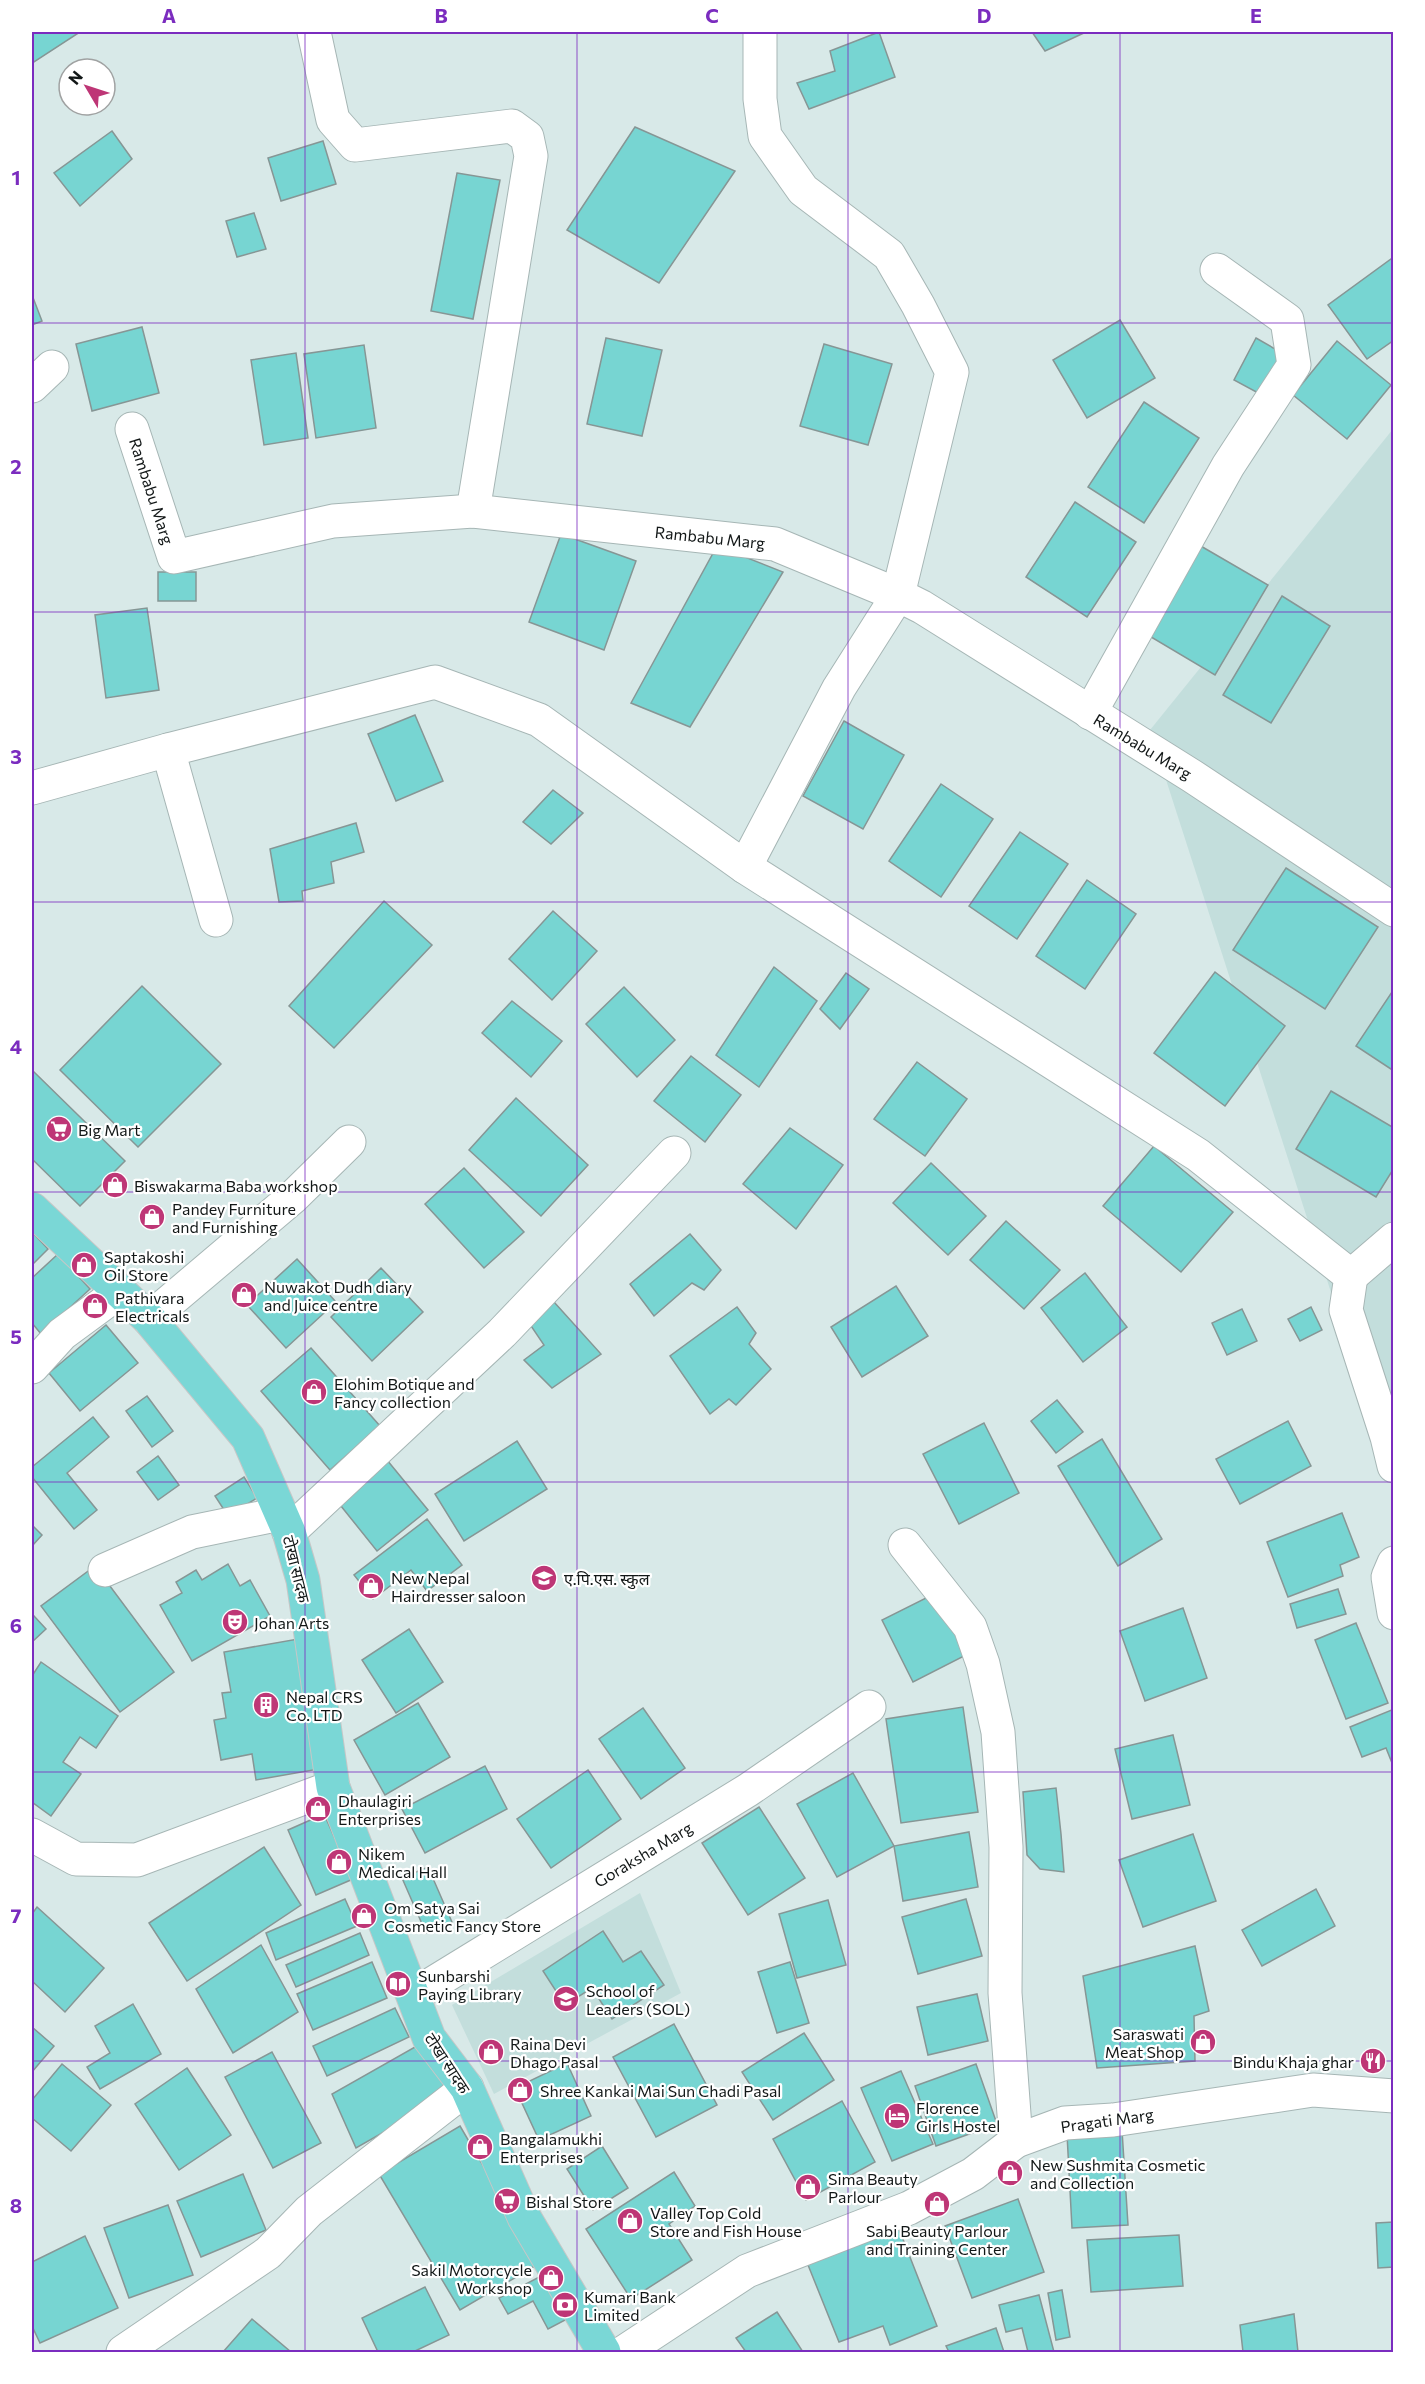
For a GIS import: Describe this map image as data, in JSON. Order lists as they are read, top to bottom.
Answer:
{
  "streets": {
    "main road": ["टोखा सादक"],
    "street": ["Rambabu Marg", "Goraksha Marg", "Pragati Marg"]
  },
  "crossings": [
    ["टोखा सादक", "Goraksha Marg"]
  ],
  "places": {
    "supermarket": ["Big Mart", "Bishal Store"],
    "shop": [
      "Biswakarma Baba workshop",
      "Pandey Furniture and Furnishing",
      "Saptakoshi Oil Store",
      "Nuwakot Dudh diary and Juice centre",
      "Pathivara Electricals",
      "Elohim Botique and Fancy collection",
      "New Nepal Hairdresser saloon",
      "Dhaulagiri Enterprises",
      "Nikem Medical Hall",
      "Om Satya Sai Cosmetic Fancy Store",
      "Saraswati Meat Shop",
      "Raina Devi Dhago Pasal",
      "Shree Kankai Mai Sun Chadi Pasal",
      "Bangalamukhi Enterprises",
      "New Sushmita Cosmetic and Collection",
      "Sima Beauty Parlour",
      "Sabi Beauty Parlour and Training Center",
      "Valley Top Cold Store and Fish House",
      "Sakil Motorcycle Workshop"
    ],
    "school or university": ["ए.पि.एस. स्कुल", "School of Leaders (SOL)"],
    "theatre": ["Johan Arts"],
    "building": ["Nepal CRS Co. LTD"],
    "library": ["Sunbarshi Paying Library"],
    "restaurant": ["Bindu Khaja ghar"],
    "hotel": ["Florence Girls Hostel"],
    "bank": ["Kumari Bank Limited"]
  },
  "north": "top left",
  "grid": {
    "columns": [
      "A",
      "B",
      "C",
      "D",
      "E"
    ],
    "rows": [
      "1",
      "2",
      "3",
      "4",
      "5",
      "6",
      "7",
      "8"
    ]
  }
}
